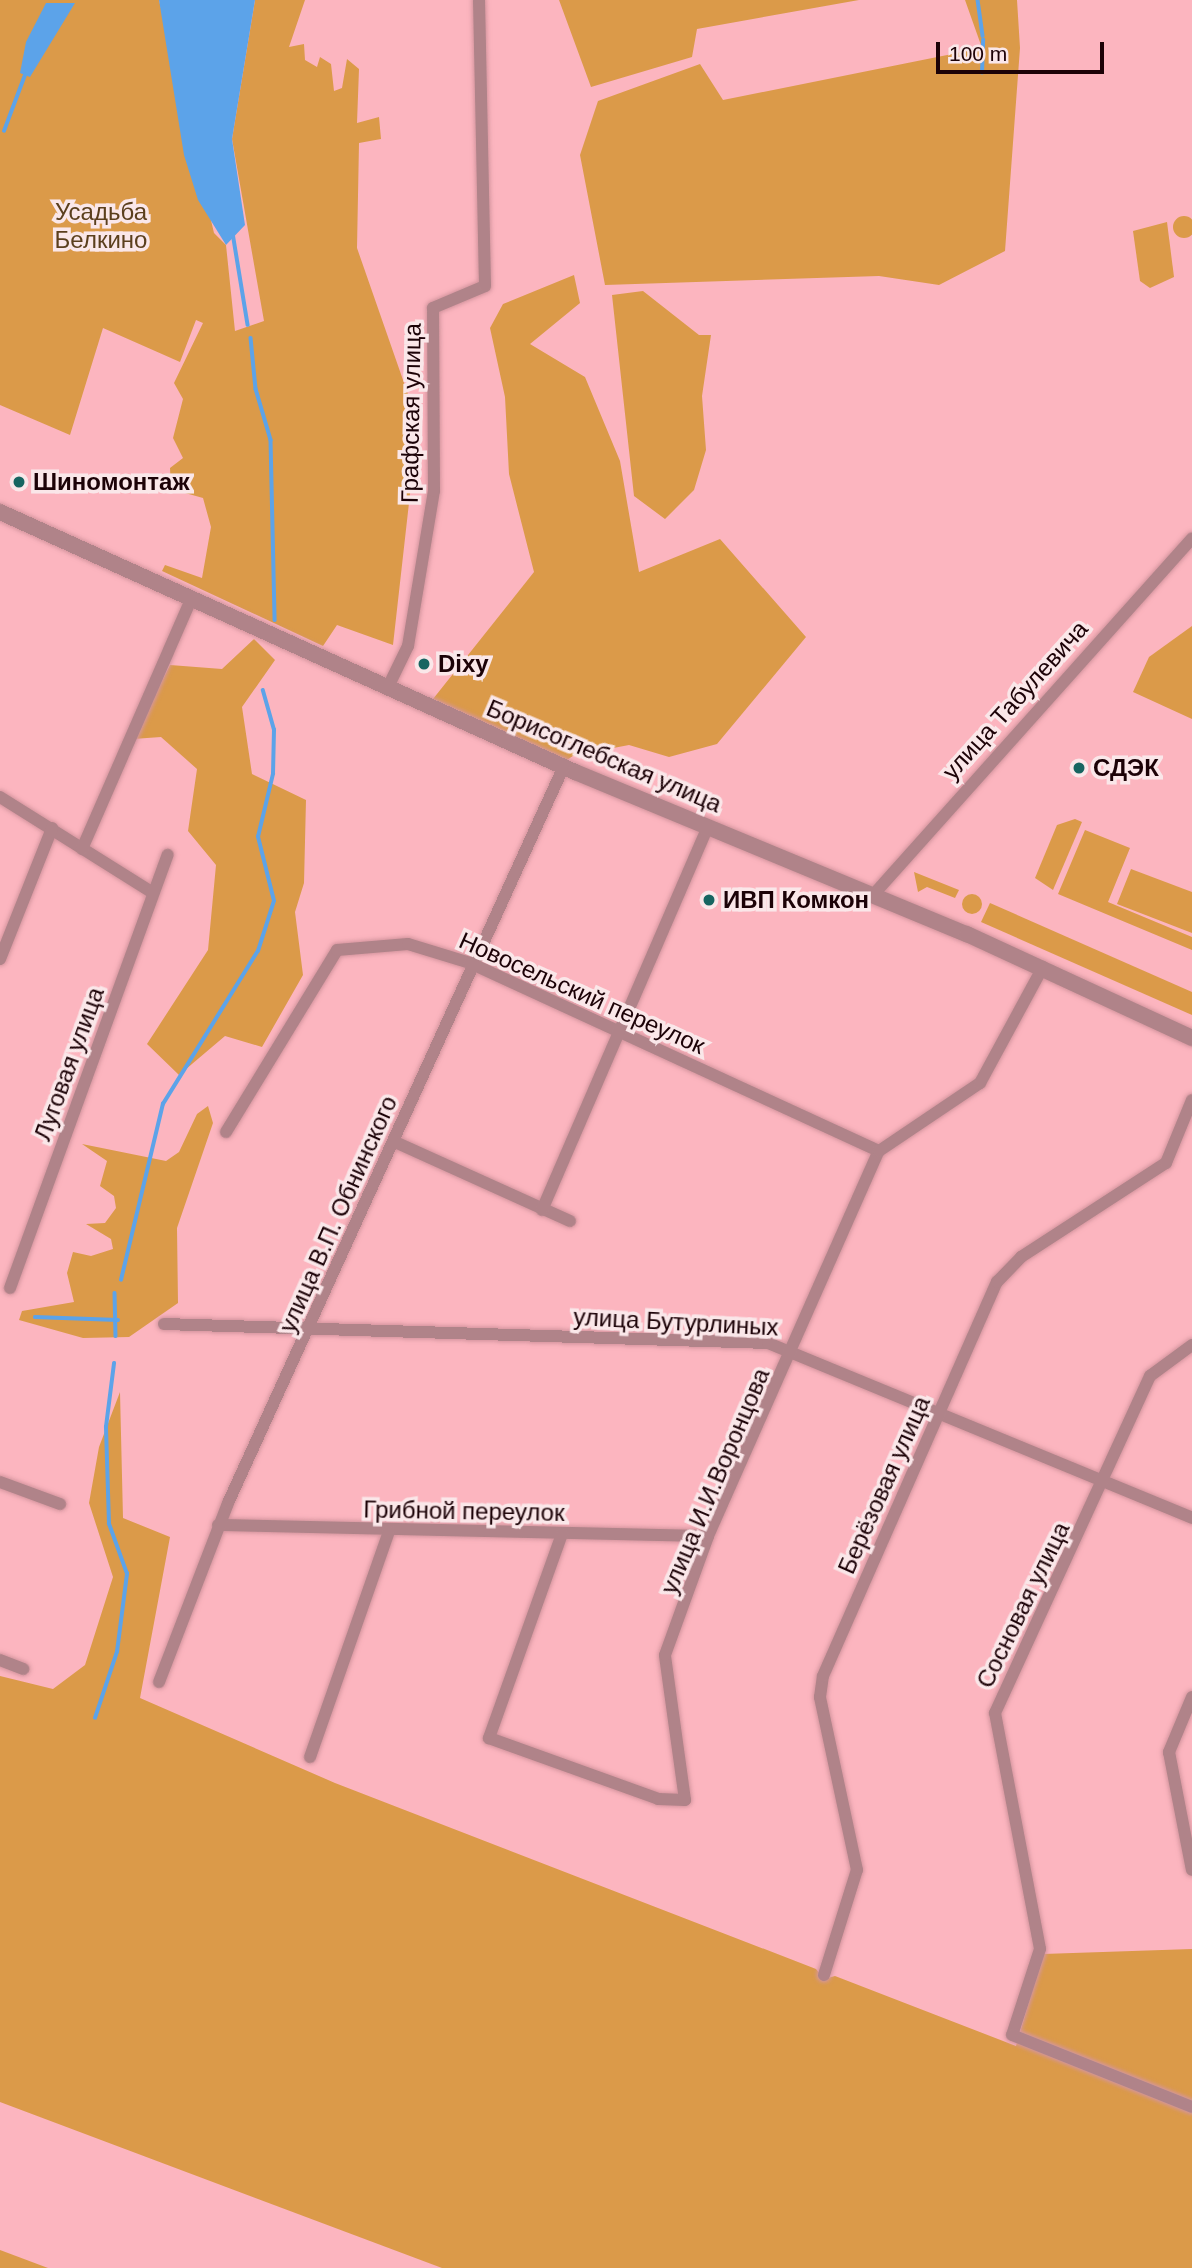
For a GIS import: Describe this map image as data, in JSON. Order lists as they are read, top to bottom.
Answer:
{
  "streets": {
    "street": [
      "Графская улица",
      "улица Табулевича",
      "Борисоглебская улица",
      "Новосельский переулок",
      "Луговая улица",
      "улица В.П. Обнинского",
      "улица Бутурлиных",
      "улица И.И.Воронцова",
      "Берёзовая улица",
      "Грибной переулок",
      "Сосновая улица"
    ]
  },
  "crossings": [
    ["Графская улица", "Борисоглебская улица"],
    ["улица Табулевича", "Борисоглебская улица"],
    ["Борисоглебская улица", "улица В.П. Обнинского"],
    ["Новосельский переулок", "улица В.П. Обнинского"],
    ["Новосельский переулок", "улица И.И.Воронцова"],
    ["улица В.П. Обнинского", "улица Бутурлиных"],
    ["улица В.П. Обнинского", "Грибной переулок"],
    ["улица Бутурлиных", "улица И.И.Воронцова"],
    ["улица Бутурлиных", "Берёзовая улица"],
    ["улица Бутурлиных", "Сосновая улица"],
    ["улица И.И.Воронцова", "Грибной переулок"]
  ],
  "parks": ["Усадьба Белкино"],
  "places": [
    "Шиномонтаж",
    "Dixy",
    "СДЭК",
    "ИВП Комкон"
  ],
  "scale_bar": "100 m"
}
